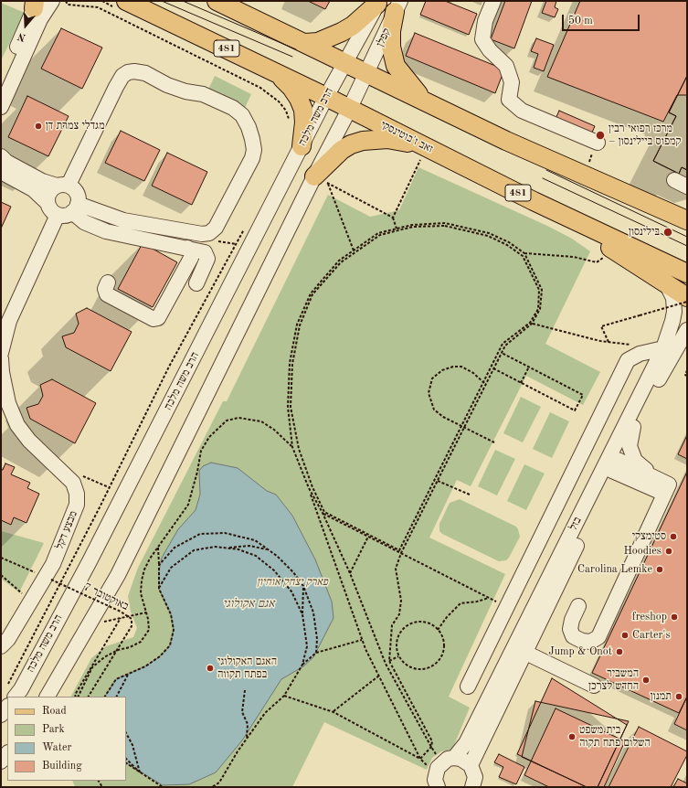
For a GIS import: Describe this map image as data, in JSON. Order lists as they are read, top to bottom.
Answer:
{
  "streets": {
    "main road": ["481", "זאב ז'בוטינסקי"],
    "street": [
      "קפלן",
      "הרב משה מלכה",
      "בזל",
      "מבצע דקל"
    ],
    "path": ["7 באוקטובר"]
  },
  "crossings": [
    ["קפלן", "הרב משה מלכה"],
    ["הרב משה מלכה", "זאב ז'בוטינסקי"],
    ["מבצע דקל", "7 באוקטובר"]
  ],
  "water": ["אגם אקולוגי"],
  "parks": ["פארק יצחק אוחיון"],
  "places": [
    "מגדלי צמרת דן",
    "מרכז רפואי רבין – קמפוס ביילינסון",
    "בילינסון",
    "סטימצקי",
    "Hoodies",
    "Carolina Lemke",
    "freshop",
    "Carter's",
    "Jump & Onot",
    "האגם האקולוגי בפתח תקווה",
    "המשביר החדש לצרכן",
    "תמנון",
    "בית משפט השלום פתח תקוה"
  ],
  "legend": [
    "Road",
    "Park",
    "Water",
    "Building"
  ],
  "scale_bar": "50 m",
  "north": "bottom"
}
